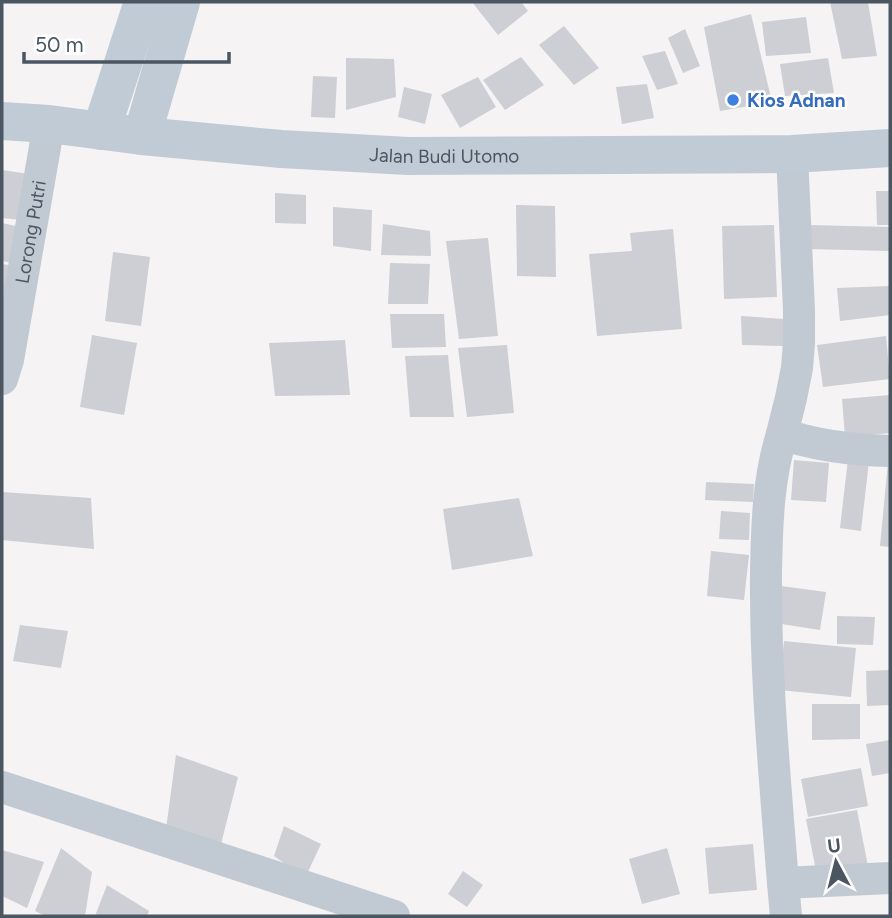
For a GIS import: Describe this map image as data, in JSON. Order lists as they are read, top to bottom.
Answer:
{
  "streets": {
    "main road": ["Jalan Budi Utomo"],
    "street": ["Lorong Putri"]
  },
  "crossings": [
    ["Jalan Budi Utomo", "Lorong Putri"]
  ],
  "places": ["Kios Adnan"],
  "scale_bar": "50 m",
  "north": "top"
}
